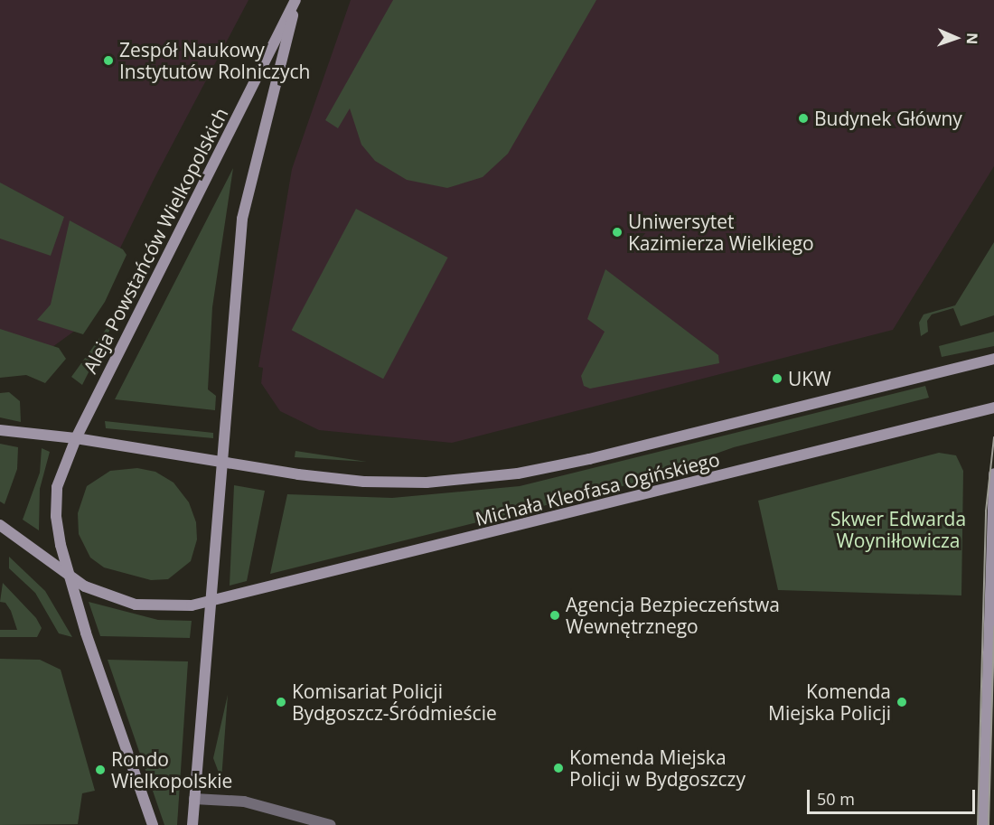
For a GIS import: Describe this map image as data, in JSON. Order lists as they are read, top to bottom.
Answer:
{
  "streets": {
    "street": ["Aleja Powstańców Wielkopolskich", "Michała Kleofasa Ogińskiego"]
  },
  "crossings": [
    ["Aleja Powstańców Wielkopolskich", "Michała Kleofasa Ogińskiego"]
  ],
  "parks": ["Skwer Edwarda Woyniłłowicza"],
  "places": [
    "Zespół Naukowy Instytutów Rolniczych",
    "Budynek Główny",
    "Uniwersytet Kazimierza Wielkiego",
    "UKW",
    "Agencja Bezpieczeństwa Wewnętrznego",
    "Komisariat Policji Bydgoszcz-Śródmieście",
    "Komenda Miejska Policji",
    "Komenda Miejska Policji w Bydgoszczy",
    "Rondo Wielkopolskie"
  ],
  "scale_bar": "50 m",
  "north": "right"
}
